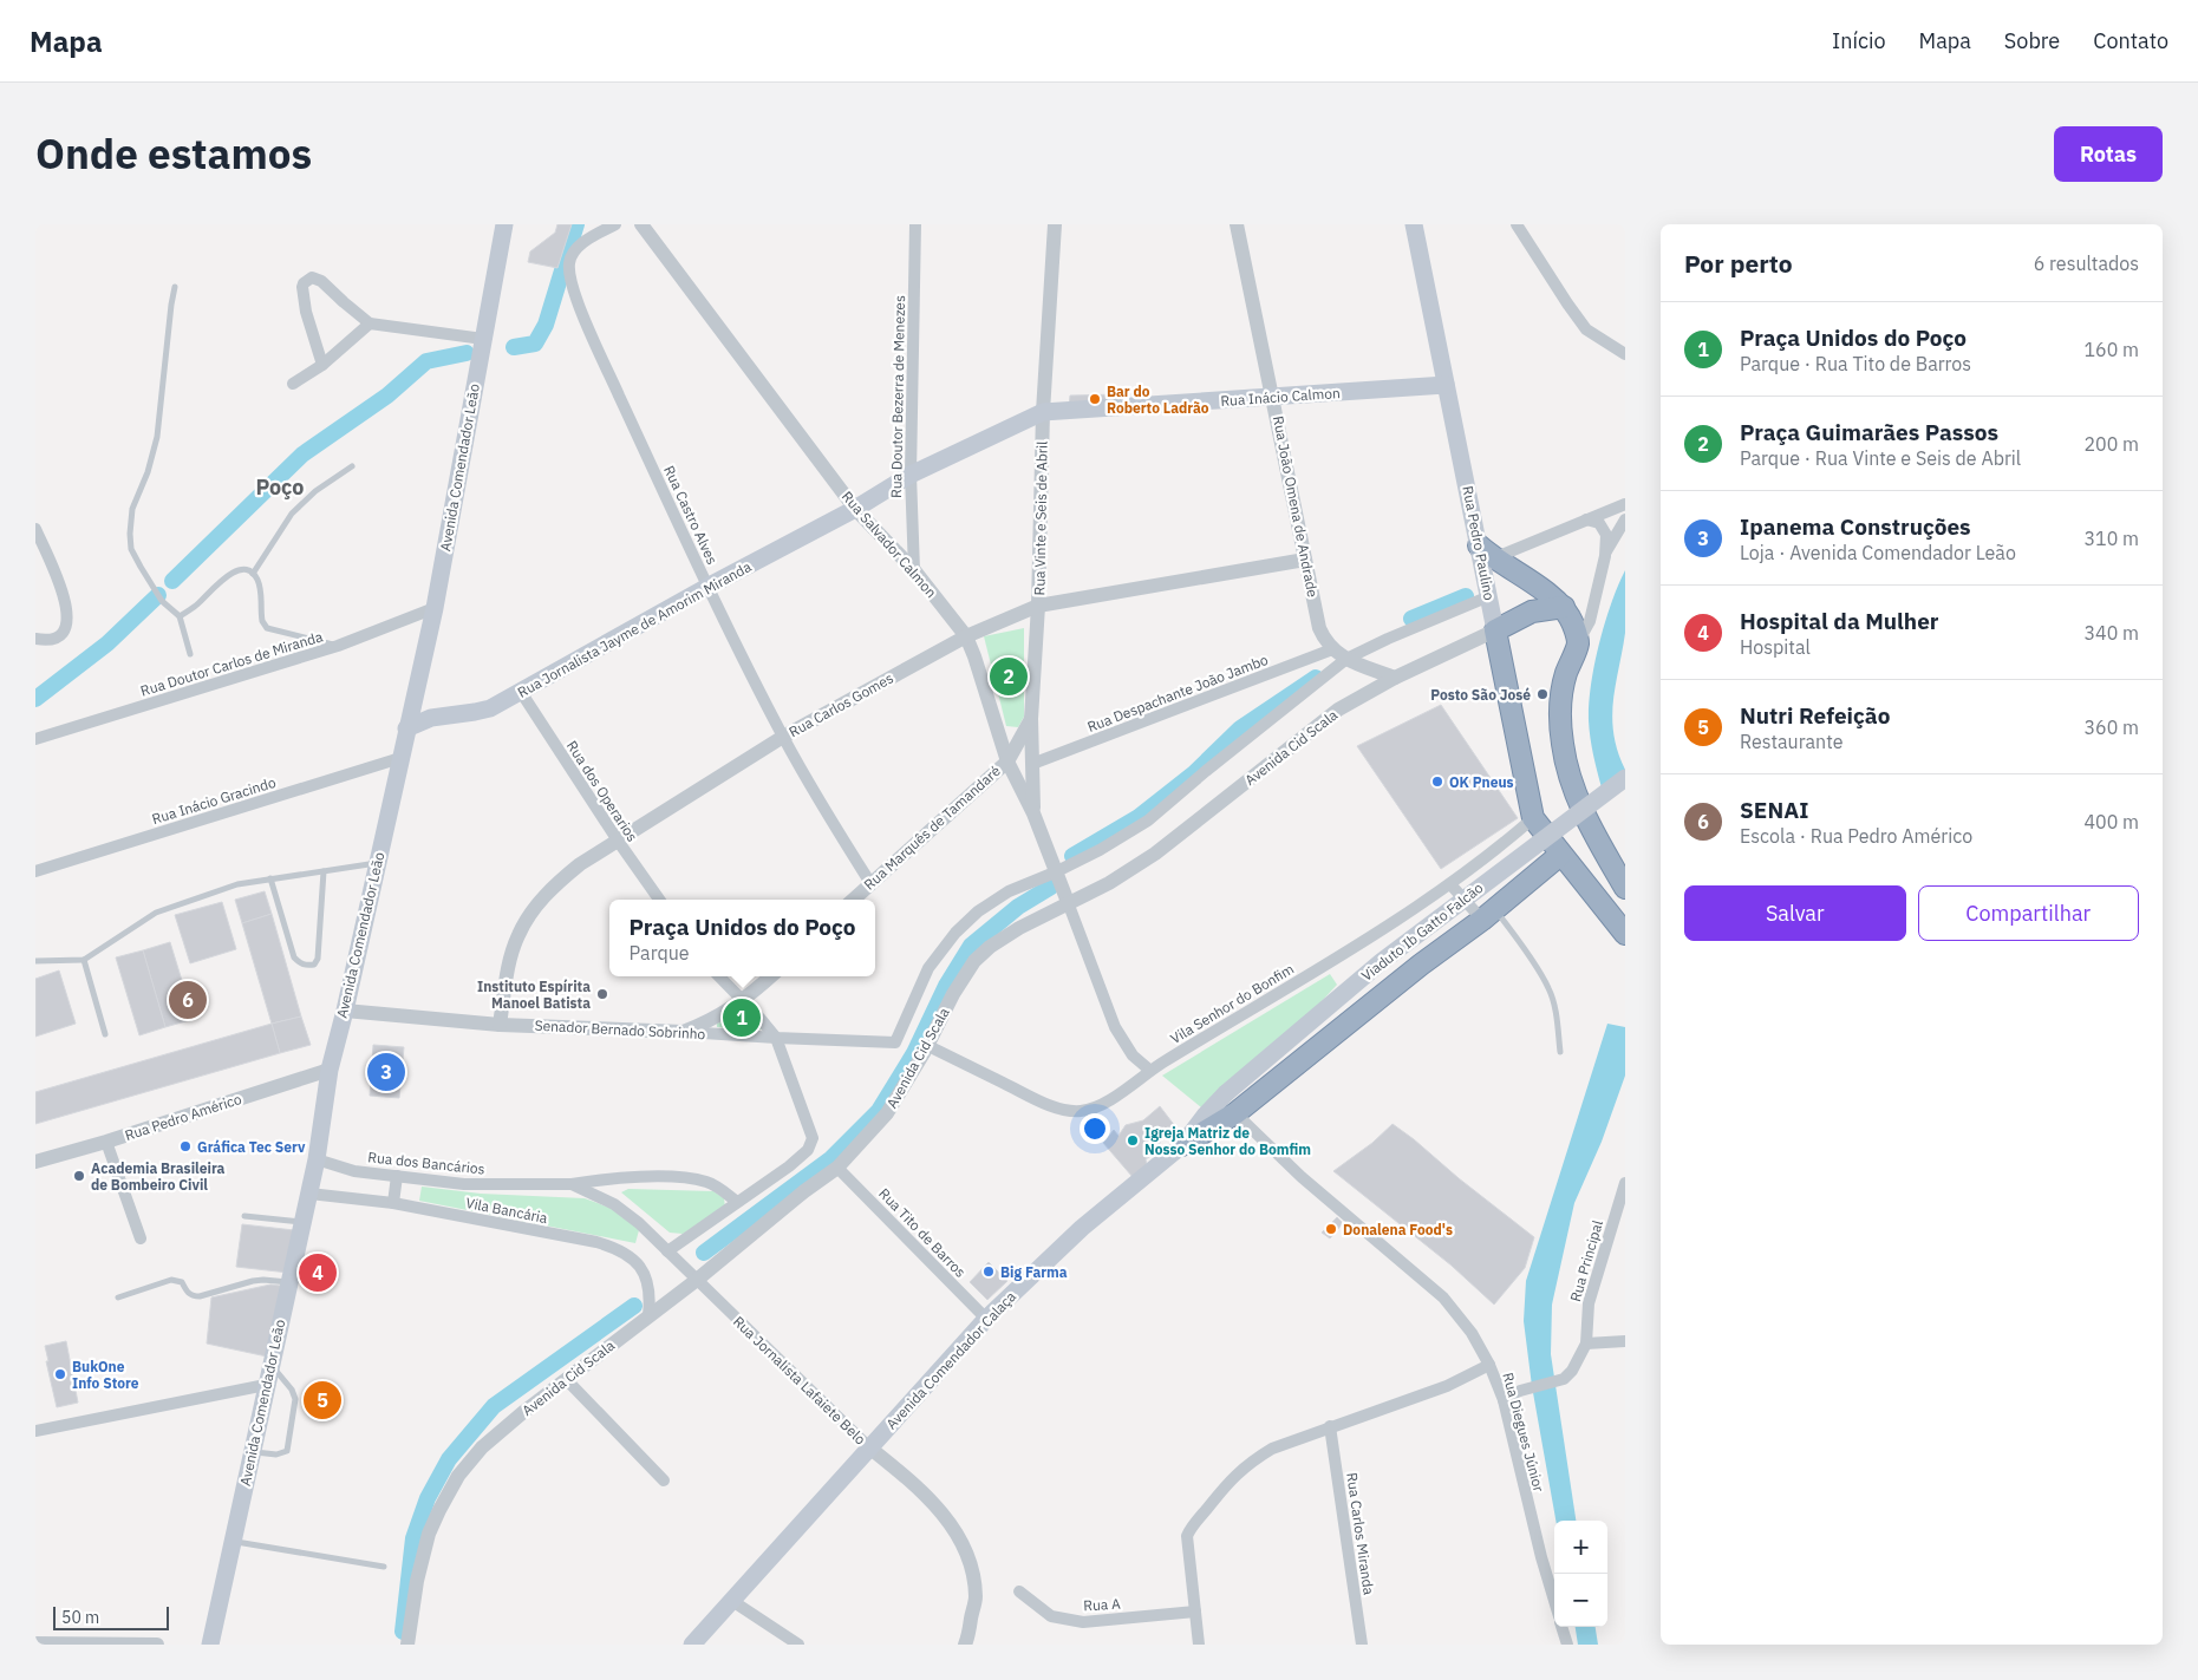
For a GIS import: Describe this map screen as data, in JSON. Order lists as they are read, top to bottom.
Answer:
{
  "streets": {
    "highway": ["Rua Pedro Paulino"],
    "main road": [
      "Rua Inácio Calmon",
      "Avenida Comendador Leão",
      "Rua Jornalista Jayme de Amorim Miranda",
      "Viaduto Ib Gatto Falcão",
      "Avenida Comendador Calaça"
    ],
    "street": [
      "Rua Doutor Bezerra de Menezes",
      "Rua João Omena de Andrade",
      "Rua Castro Alves",
      "Rua Vinte e Seis de Abril",
      "Rua Salvador Calmon",
      "Rua Doutor Carlos de Miranda",
      "Rua Despachante João Jambo",
      "Rua Carlos Gomes",
      "Avenida Cid Scala",
      "Rua dos Operarios",
      "Rua Inácio Gracindo",
      "Rua Marquês de Tamandaré",
      "Vila Senhor do Bonfim",
      "Senador Bernado Sobrinho",
      "Rua Pedro Américo",
      "Rua dos Bancários",
      "Vila Bancária",
      "Rua Tito de Barros",
      "Rua Principal",
      "Rua Jornalista Lafaiete Belo",
      "Rua Diegues Júnior",
      "Rua Carlos Miranda",
      "Rua A"
    ]
  },
  "crossings": [
    ["Rua Doutor Bezerra de Menezes", "Rua Inácio Calmon"],
    ["Rua Doutor Bezerra de Menezes", "Rua Salvador Calmon"],
    ["Rua Inácio Calmon", "Rua João Omena de Andrade"],
    ["Rua Inácio Calmon", "Rua Vinte e Seis de Abril"],
    ["Rua Inácio Calmon", "Rua Pedro Paulino"],
    ["Rua Inácio Calmon", "Rua Salvador Calmon"],
    ["Rua Inácio Calmon", "Rua Jornalista Jayme de Amorim Miranda"],
    ["Avenida Comendador Leão", "Rua Jornalista Jayme de Amorim Miranda"],
    ["Avenida Comendador Leão", "Rua Doutor Carlos de Miranda"],
    ["Avenida Comendador Leão", "Rua Inácio Gracindo"],
    ["Avenida Comendador Leão", "Senador Bernado Sobrinho"],
    ["Avenida Comendador Leão", "Rua Pedro Américo"],
    ["Avenida Comendador Leão", "Rua dos Bancários"],
    ["Avenida Comendador Leão", "Vila Bancária"],
    ["Rua João Omena de Andrade", "Rua Despachante João Jambo"],
    ["Rua João Omena de Andrade", "Rua Carlos Gomes"],
    ["Rua João Omena de Andrade", "Avenida Cid Scala"],
    ["Rua Castro Alves", "Rua Jornalista Jayme de Amorim Miranda"],
    ["Rua Castro Alves", "Rua Carlos Gomes"],
    ["Rua Castro Alves", "Rua Marquês de Tamandaré"],
    ["Rua Vinte e Seis de Abril", "Rua Salvador Calmon"],
    ["Rua Vinte e Seis de Abril", "Rua Despachante João Jambo"],
    ["Rua Vinte e Seis de Abril", "Rua Carlos Gomes"],
    ["Rua Vinte e Seis de Abril", "Rua Marquês de Tamandaré"],
    ["Rua Pedro Paulino", "Avenida Cid Scala"],
    ["Rua Pedro Paulino", "Vila Senhor do Bonfim"],
    ["Rua Salvador Calmon", "Rua Jornalista Jayme de Amorim Miranda"],
    ["Rua Salvador Calmon", "Rua Carlos Gomes"],
    ["Rua Salvador Calmon", "Avenida Cid Scala"],
    ["Rua Salvador Calmon", "Rua Marquês de Tamandaré"],
    ["Rua Jornalista Jayme de Amorim Miranda", "Rua dos Operarios"],
    ["Rua Carlos Gomes", "Rua dos Operarios"],
    ["Rua Carlos Gomes", "Senador Bernado Sobrinho"],
    ["Avenida Cid Scala", "Vila Senhor do Bonfim"],
    ["Avenida Cid Scala", "Senador Bernado Sobrinho"],
    ["Avenida Cid Scala", "Rua dos Bancários"],
    ["Avenida Cid Scala", "Vila Bancária"],
    ["Avenida Cid Scala", "Rua Tito de Barros"],
    ["Avenida Cid Scala", "Rua Jornalista Lafaiete Belo"],
    ["Viaduto Ib Gatto Falcão", "Avenida Comendador Calaça"],
    ["Rua dos Bancários", "Rua Jornalista Lafaiete Belo"],
    ["Rua Tito de Barros", "Avenida Comendador Calaça"],
    ["Avenida Comendador Calaça", "Rua Jornalista Lafaiete Belo"]
  ],
  "districts": ["Poço"],
  "places": [
    "Bar do Roberto Ladrão",
    "Posto São José",
    "OK Pneus",
    "Instituto Espírita Manoel Batista",
    "Igreja Matriz de Nosso Senhor do Bomfim",
    "Gráfica Tec Serv",
    "Academia Brasileira de Bombeiro Civil",
    "Donalena Food's",
    "Big Farma",
    "BukOne Info Store"
  ],
  "scale_bar": "50 m",
  "page": {
    "header": "Mapa",
    "nav": [
      "Início",
      "Mapa",
      "Sobre",
      "Contato"
    ],
    "title": "Onde estamos",
    "buttons": [
      "Rotas",
      ["Salvar", "Compartilhar"]
    ],
    "heading": ["Por perto", "6 resultados"],
    "list": [
      {
        "mark": "1",
        "name": "Praça Unidos do Poço",
        "note": "Parque · Rua Tito de Barros",
        "value": "160 m"
      },
      {
        "mark": "2",
        "name": "Praça Guimarães Passos",
        "note": "Parque · Rua Vinte e Seis de Abril",
        "value": "200 m"
      },
      {
        "mark": "3",
        "name": "Ipanema Construções",
        "note": "Loja · Avenida Comendador Leão",
        "value": "310 m"
      },
      {
        "mark": "4",
        "name": "Hospital da Mulher",
        "note": "Hospital",
        "value": "340 m"
      },
      {
        "mark": "5",
        "name": "Nutri Refeição",
        "note": "Restaurante",
        "value": "360 m"
      },
      {
        "mark": "6",
        "name": "SENAI",
        "note": "Escola · Rua Pedro Américo",
        "value": "400 m"
      }
    ],
    "pins": [
      "2",
      "6",
      "1",
      "3",
      "4",
      "5"
    ],
    "popup": ["Praça Unidos do Poço", "Parque"],
    "map_buttons": ["+", "−"],
    "scale": "50 m"
  }
}
